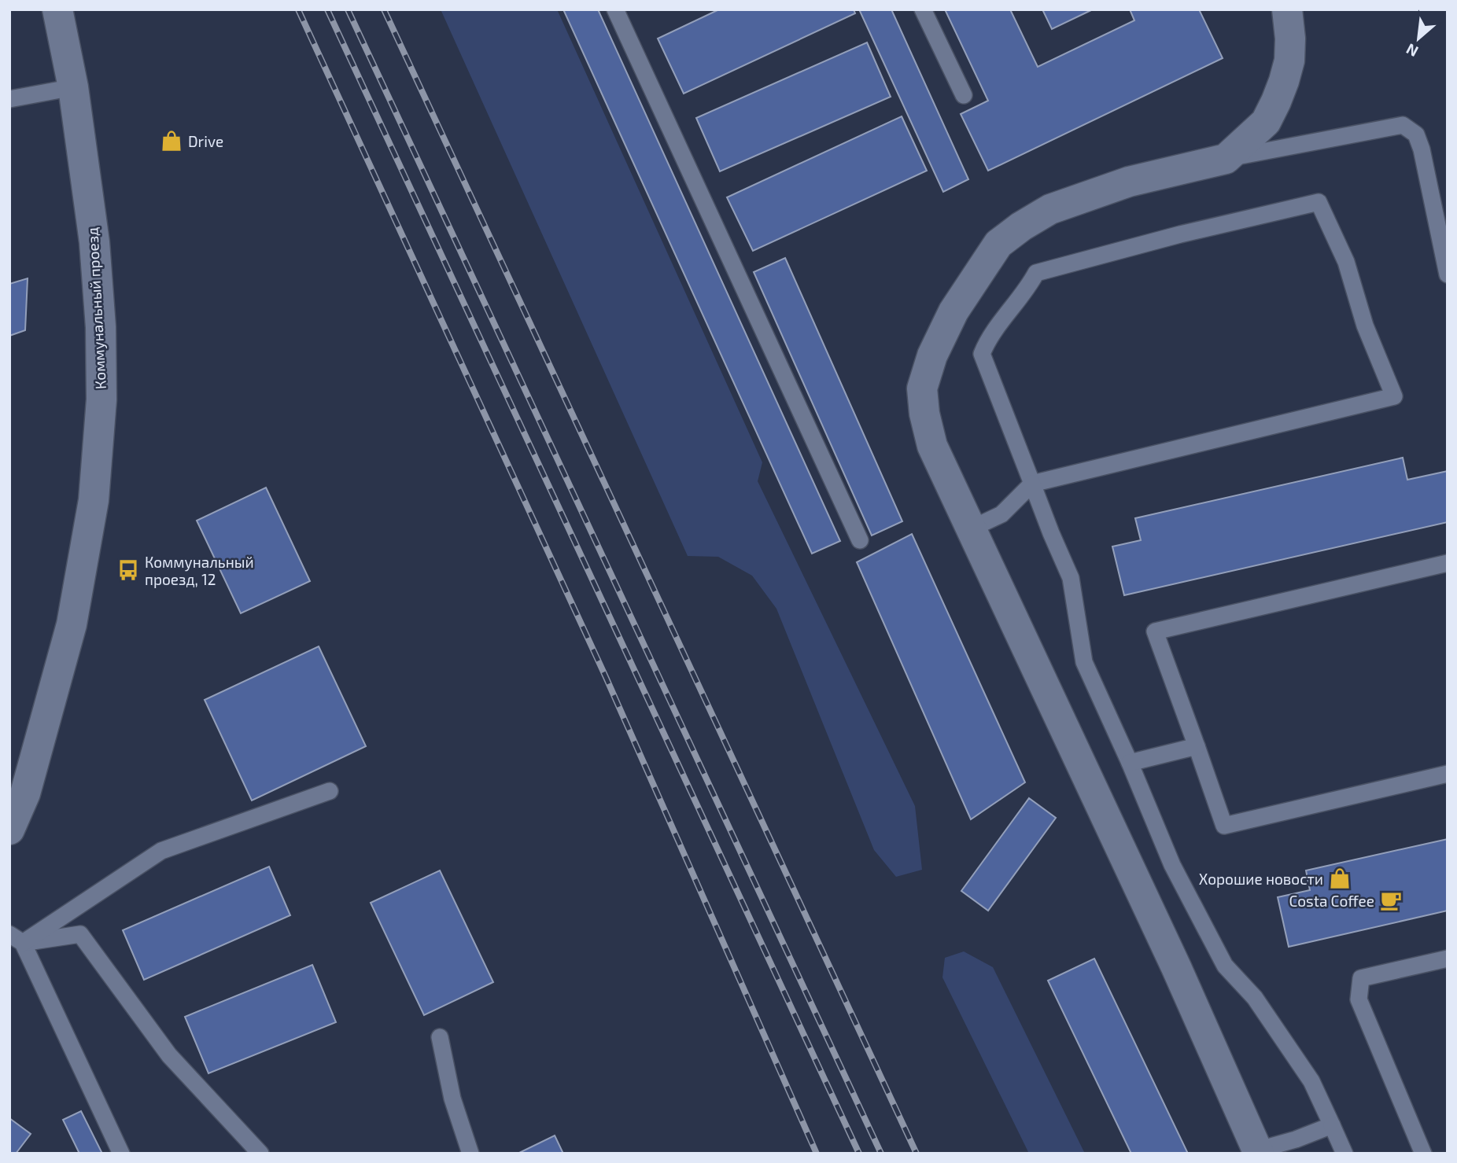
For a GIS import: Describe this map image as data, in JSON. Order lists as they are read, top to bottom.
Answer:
{
  "streets": {
    "street": ["Коммунальный проезд"]
  },
  "places": {
    "shop": ["Drive", "Хорошие новости"],
    "bus stop": ["Коммунальный проезд, 12"],
    "cafe": ["Costa Coffee"]
  },
  "north": "bottom left"
}
